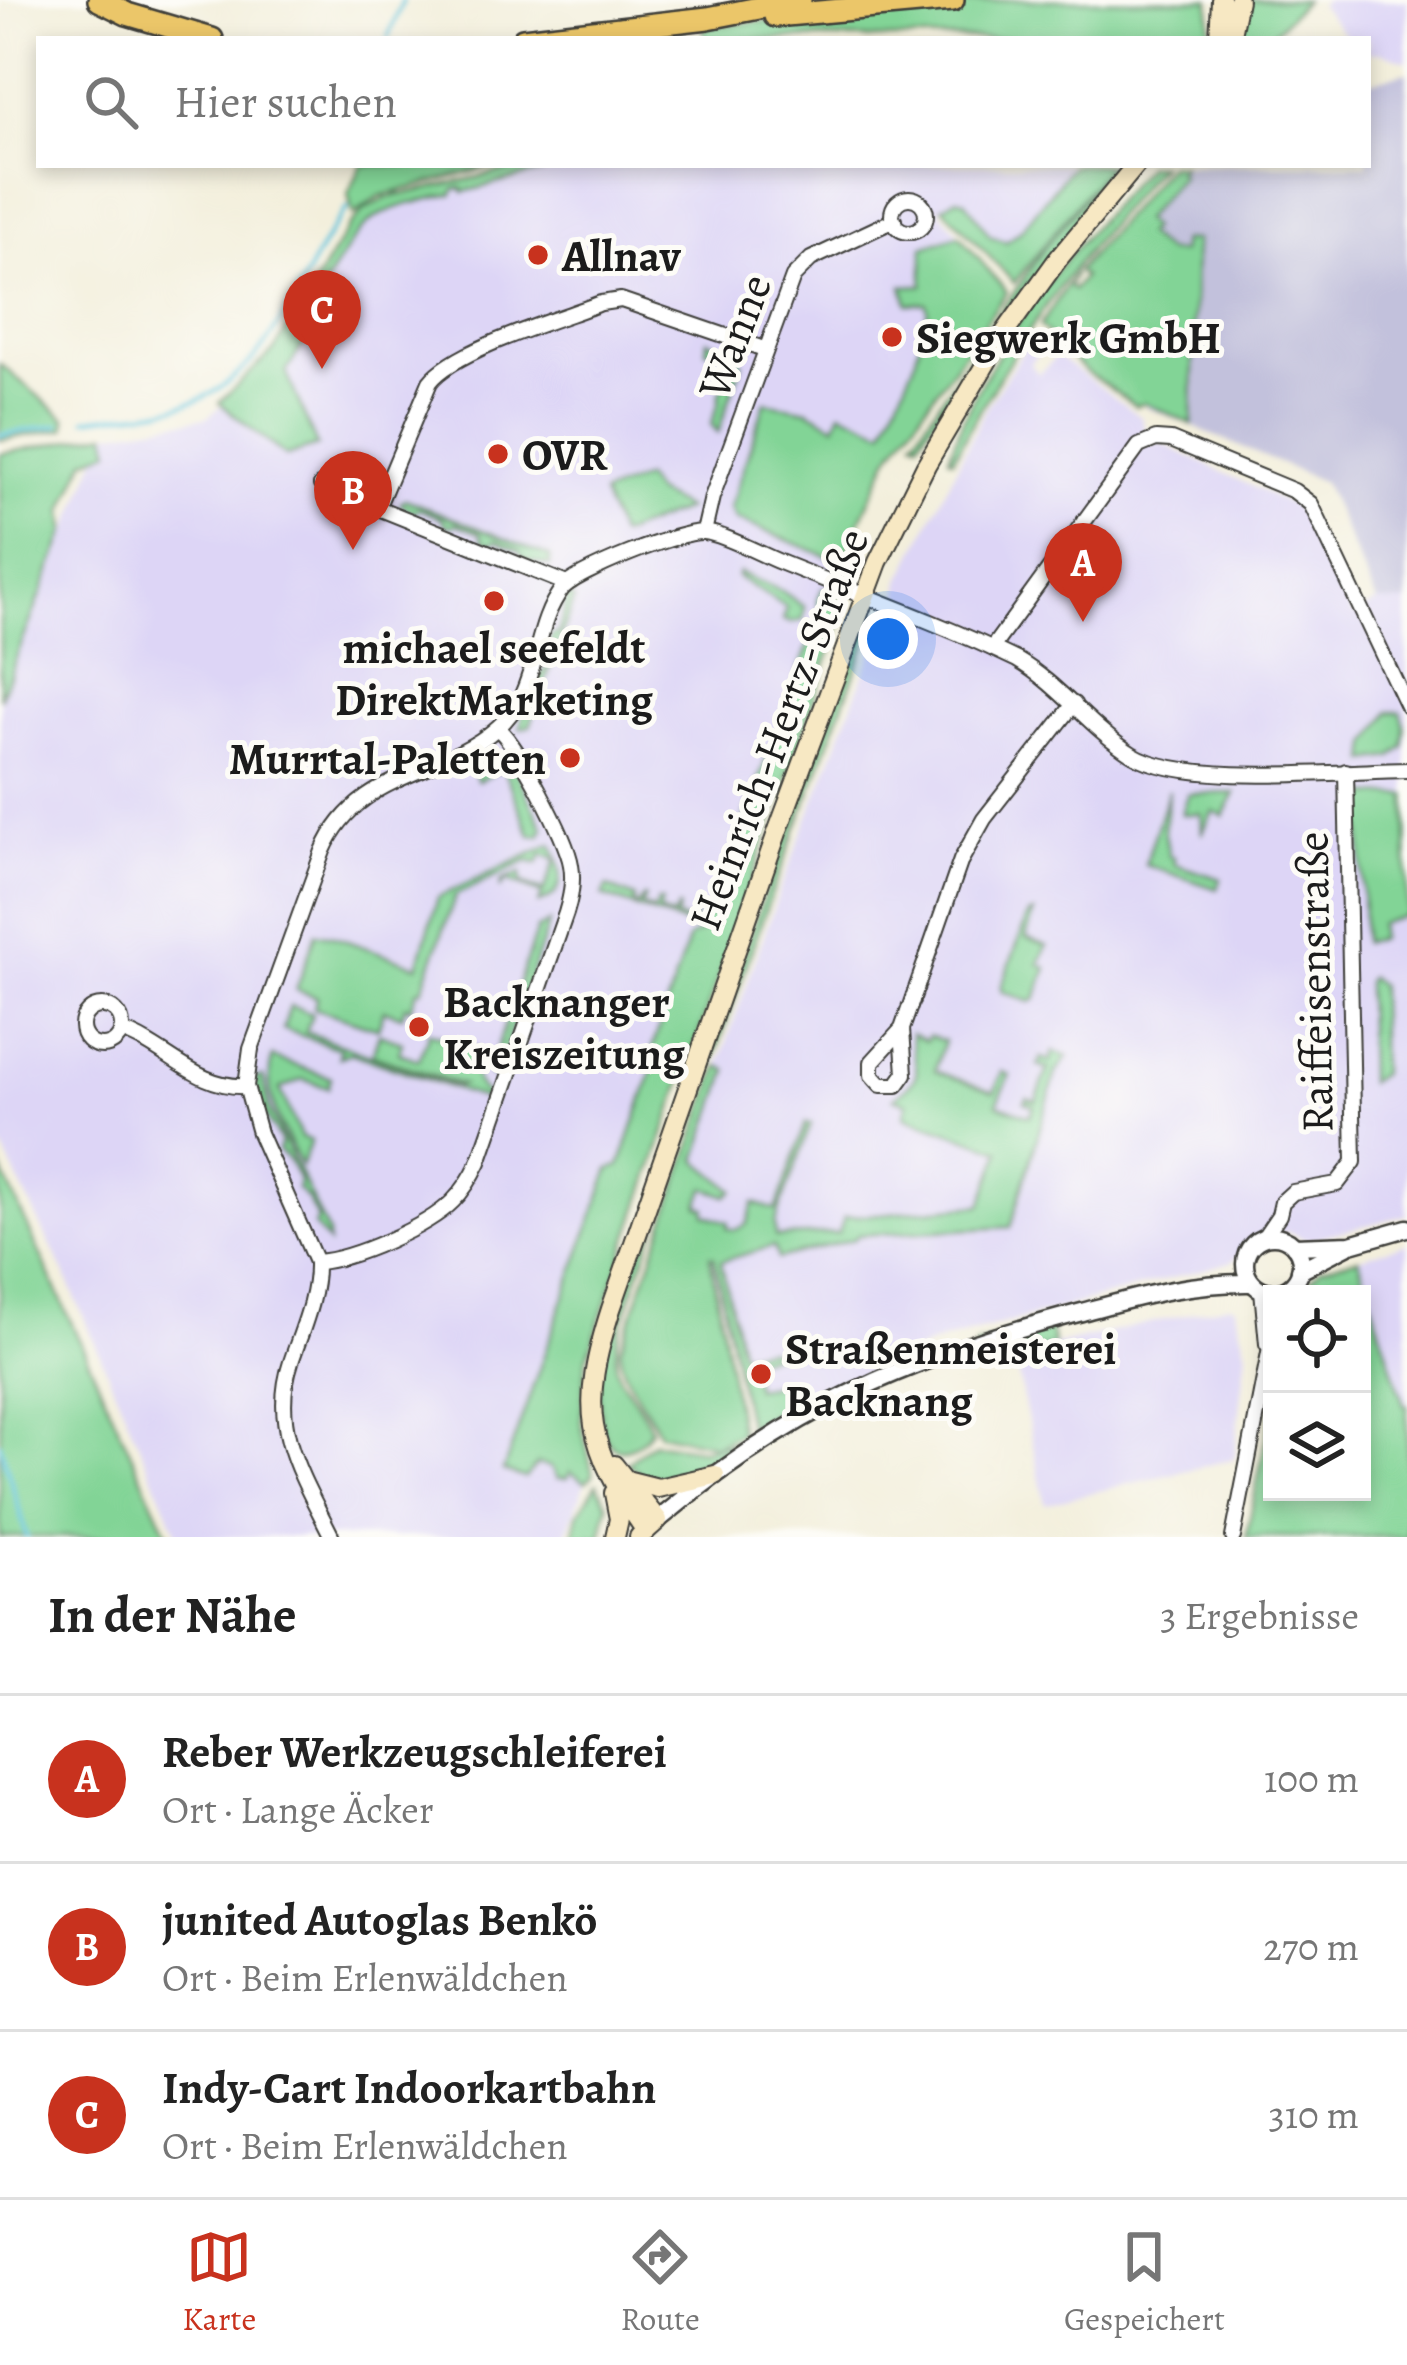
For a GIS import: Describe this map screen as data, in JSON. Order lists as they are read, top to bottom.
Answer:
{
  "streets": {
    "main road": ["Heinrich-Hertz-Straße"],
    "street": ["Wanne", "Raiffeisenstraße"]
  },
  "places": [
    "Allnav",
    "Siegwerk GmbH",
    "OVR",
    "michael seefeldt DirektMarketing",
    "Murrtal-Paletten",
    "Backnanger Kreiszeitung",
    "Straßenmeisterei Backnang"
  ],
  "page": {
    "search": "Hier suchen",
    "pins": ["C", "B", "A"],
    "heading": ["In der Nähe", "3 Ergebnisse"],
    "list": [
      {
        "mark": "A",
        "name": "Reber Werkzeugschleiferei",
        "note": "Ort · Lange Äcker",
        "value": "100 m"
      },
      {
        "mark": "B",
        "name": "junited Autoglas Benkö",
        "note": "Ort · Beim Erlenwäldchen",
        "value": "270 m"
      },
      {
        "mark": "C",
        "name": "Indy-Cart Indoorkartbahn",
        "note": "Ort · Beim Erlenwäldchen",
        "value": "310 m"
      }
    ],
    "nav": ["Karte", "Route", "Gespeichert"]
  }
}
